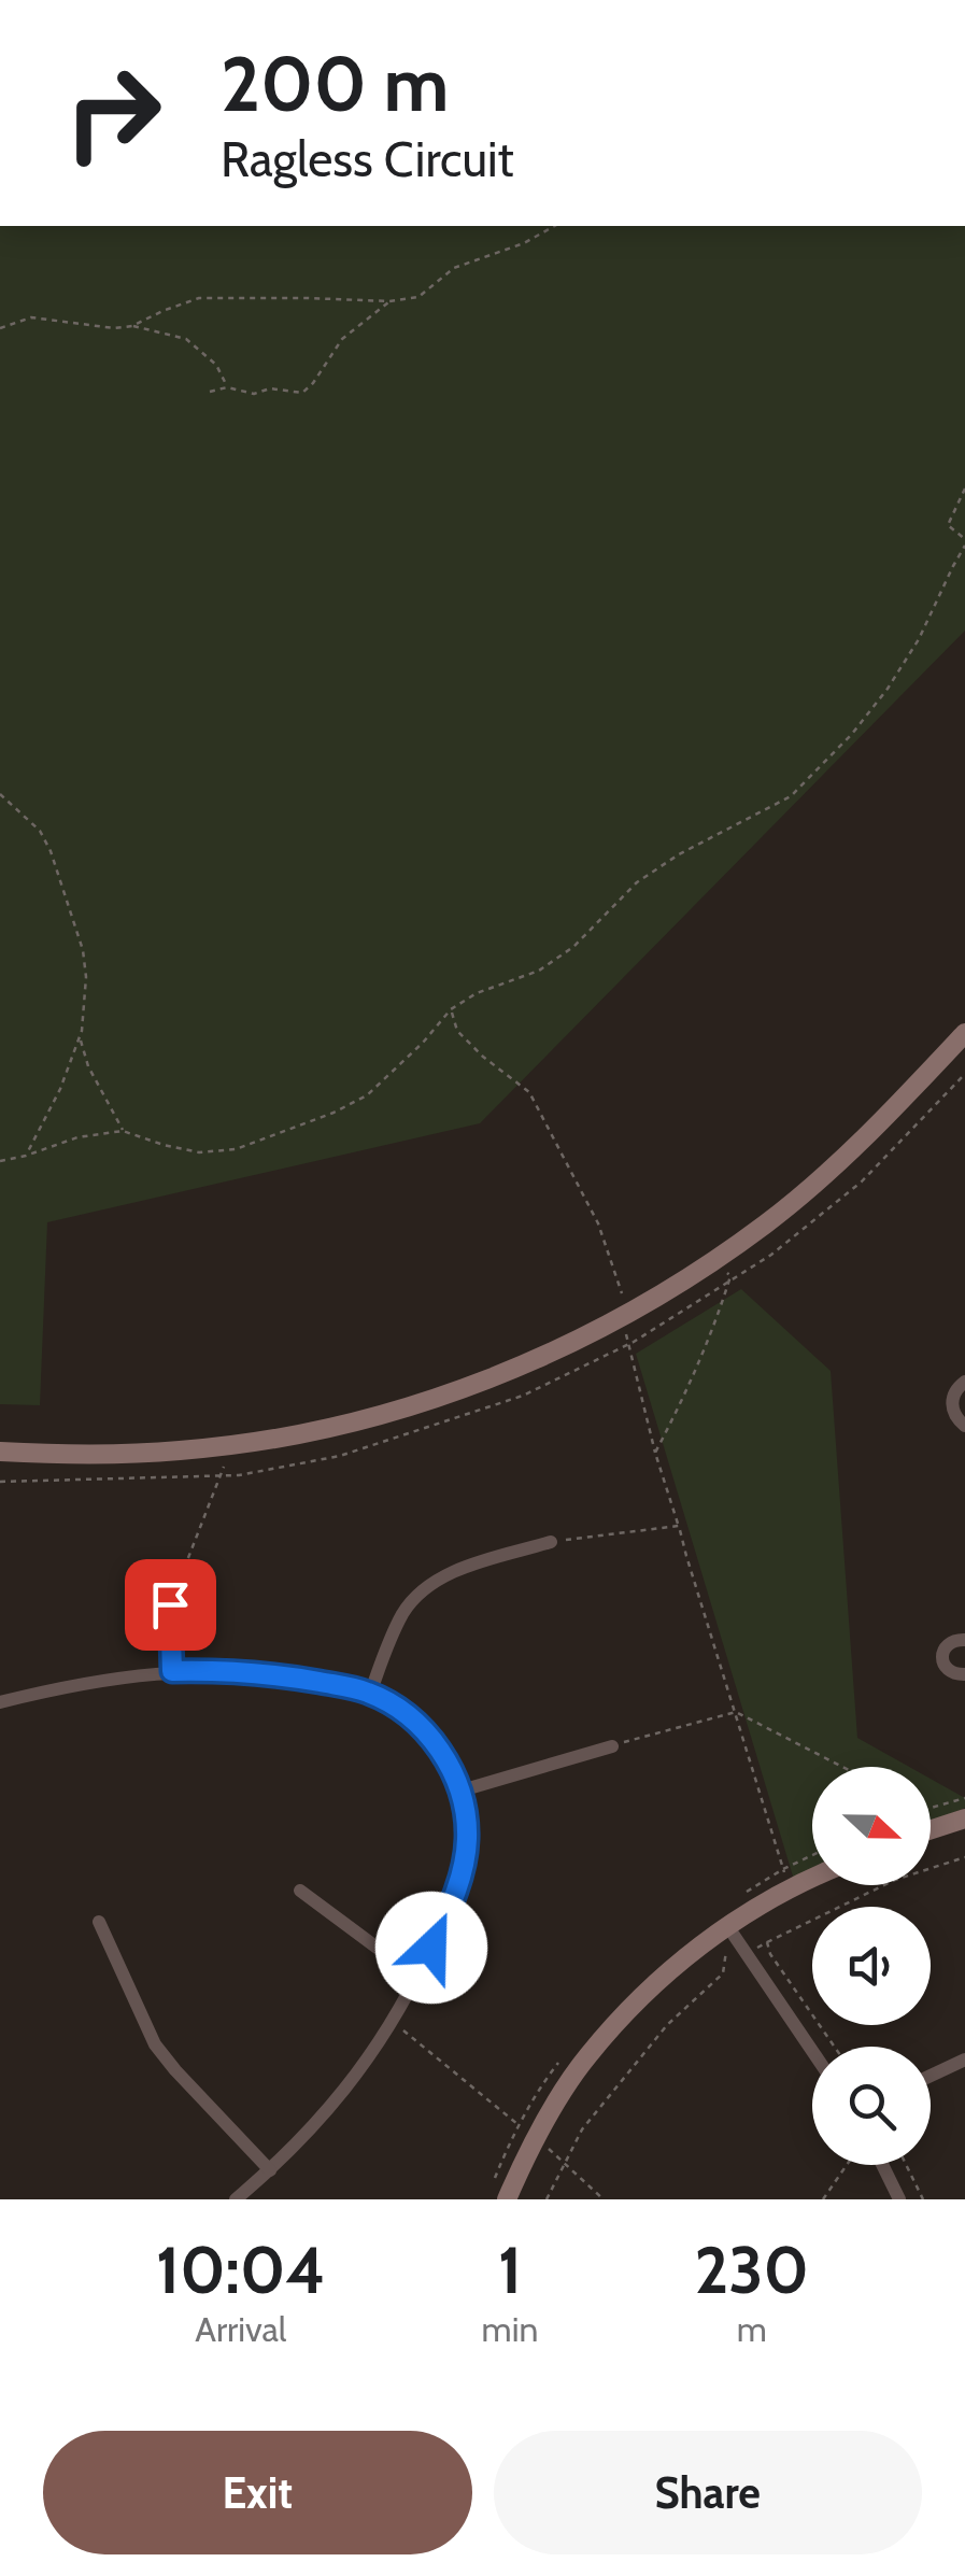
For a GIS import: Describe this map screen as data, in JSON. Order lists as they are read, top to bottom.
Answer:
{
  "north": "right",
  "page": {
    "turn": ["200 m", "Ragless Circuit"],
    "eta": [
      "10:04",
      "Arrival",
      "1",
      "min",
      "230",
      "m"
    ],
    "buttons": ["Exit", "Share"]
  }
}
